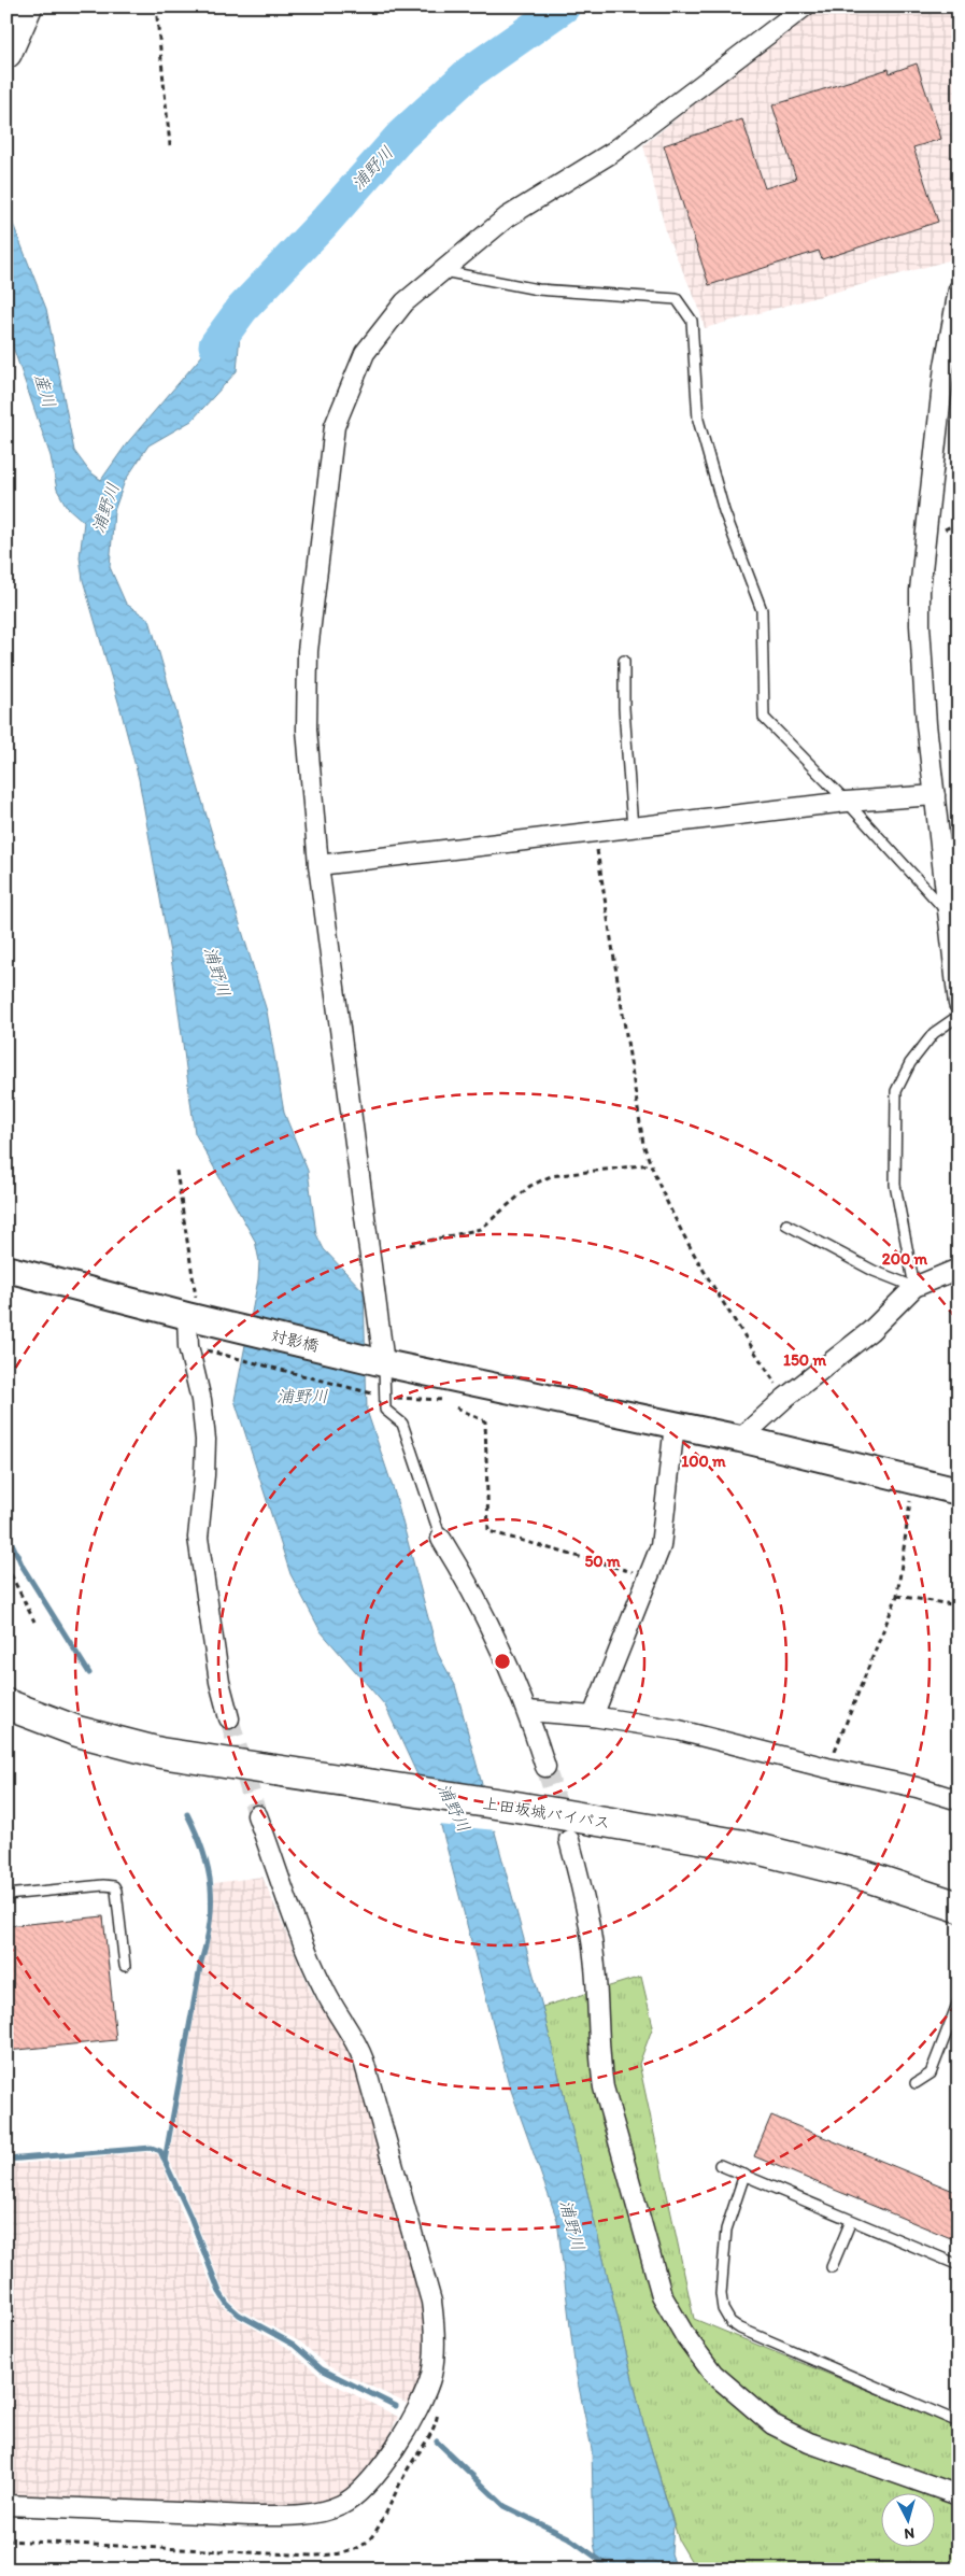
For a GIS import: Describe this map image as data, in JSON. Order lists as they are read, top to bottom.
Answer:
{
  "streets": {
    "highway": ["上田坂城バイパス"],
    "street": ["対影橋"]
  },
  "water": ["浦野川", "産川"],
  "north": "bottom",
  "rings": [
    "200 m",
    "150 m",
    "100 m",
    "50 m"
  ]
}
